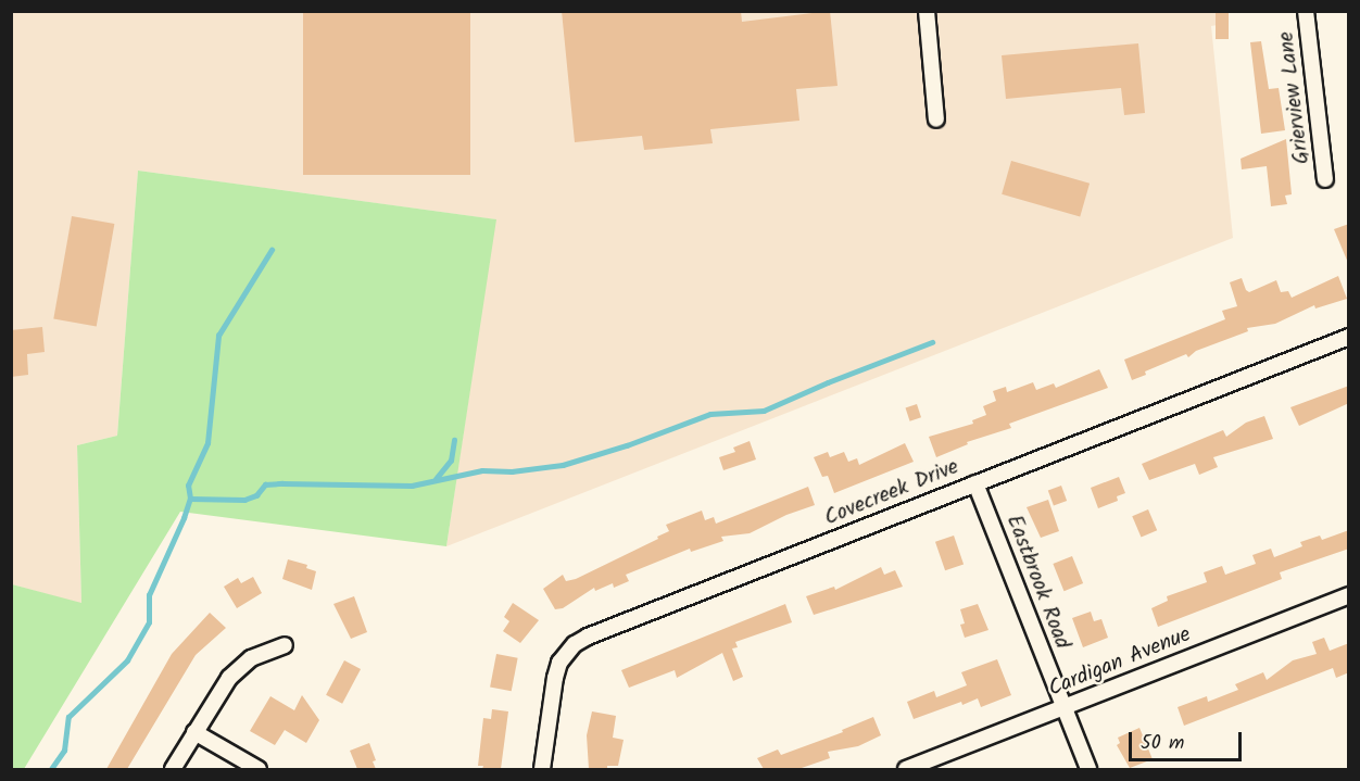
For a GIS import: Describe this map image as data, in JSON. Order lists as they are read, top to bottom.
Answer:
{
  "streets": {
    "street": [
      "Grierview Lane",
      "Covecreek Drive",
      "Eastbrook Road",
      "Cardigan Avenue"
    ]
  },
  "crossings": [
    ["Covecreek Drive", "Eastbrook Road"],
    ["Eastbrook Road", "Cardigan Avenue"]
  ],
  "scale_bar": "50 m"
}
